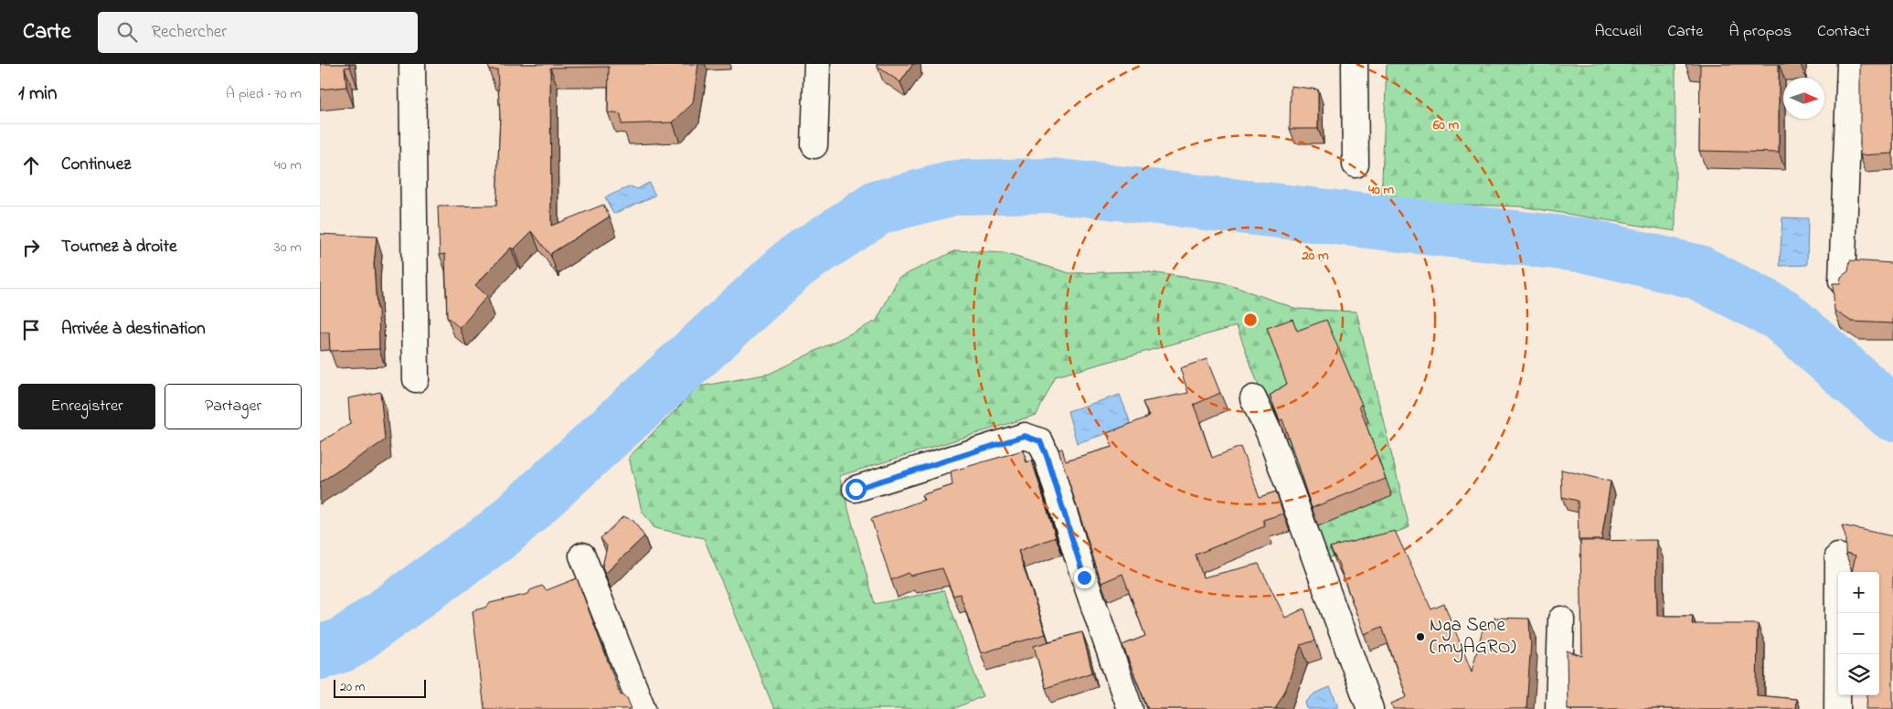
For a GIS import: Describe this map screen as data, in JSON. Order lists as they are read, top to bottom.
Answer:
{
  "places": ["Nga Sene (myAGRO)"],
  "scale_bar": "20 m",
  "north": "right",
  "page": {
    "header": "Carte",
    "search": "Rechercher",
    "nav": [
      "Accueil",
      "Carte",
      "À propos",
      "Contact"
    ],
    "heading": ["1 min", "À pied · 70 m"],
    "list": [
      ["Continuez", "40 m"],
      ["Tournez à droite", "30 m"],
      "Arrivée à destination"
    ],
    "buttons": ["Enregistrer", "Partager"],
    "map_buttons": ["+", "−"],
    "scale": "20 m"
  },
  "rings": ["60 m", "40 m", "20 m"]
}
